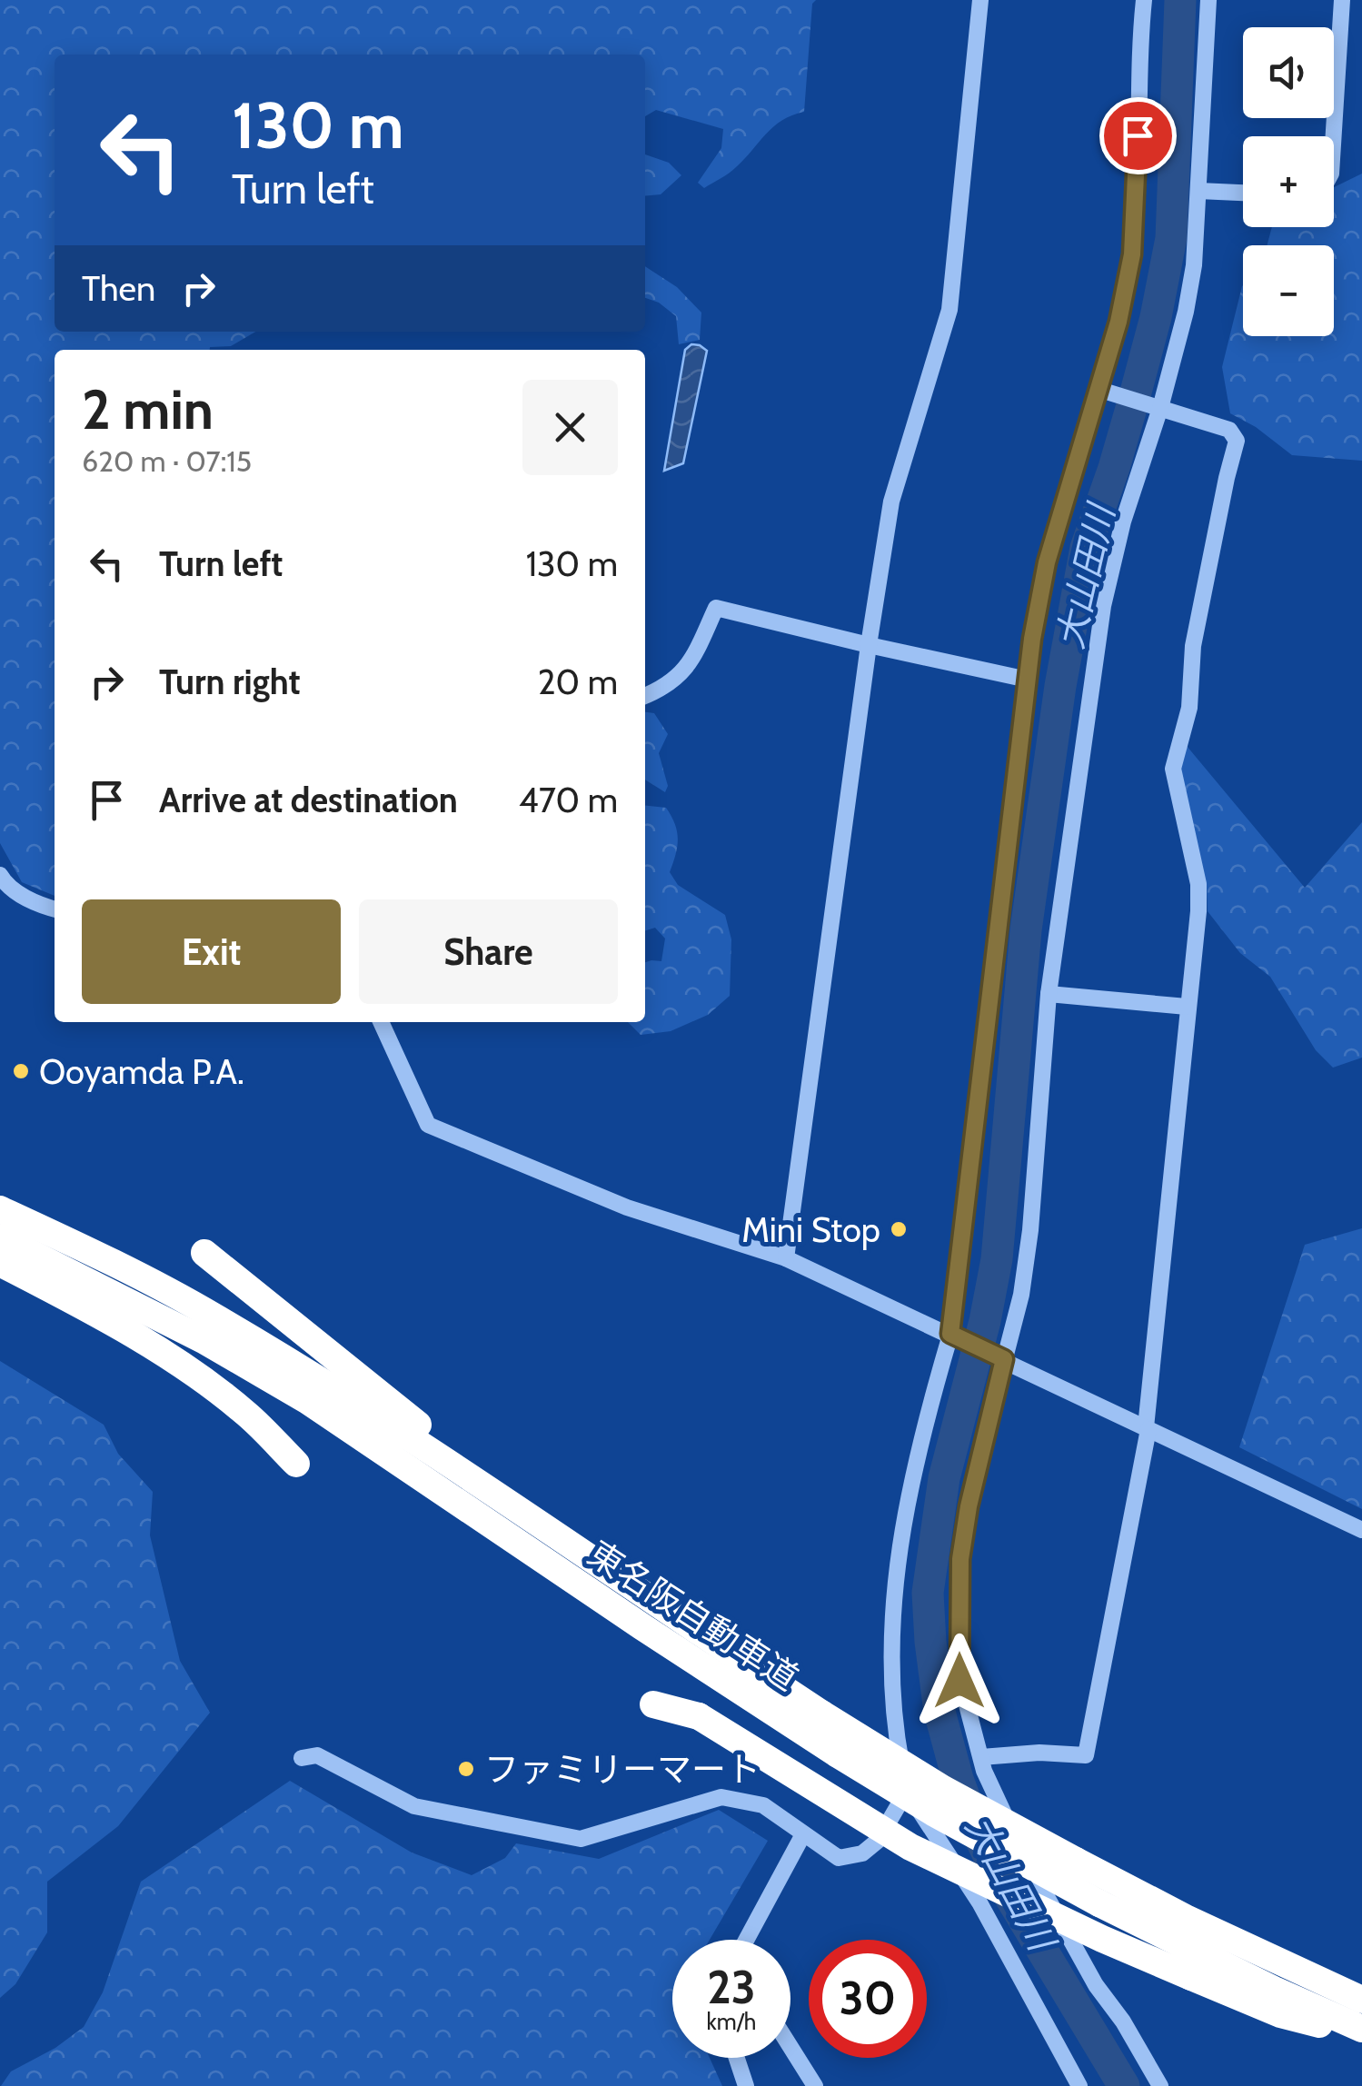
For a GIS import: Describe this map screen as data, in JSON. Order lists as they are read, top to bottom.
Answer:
{
  "streets": {
    "highway": ["東名阪自動車道"]
  },
  "water": ["大山田川"],
  "places": ["Ooyamda P.A.", "Mini Stop", "ファミリーマート"],
  "page": {
    "map_buttons": ["+", "−"],
    "turn": ["130 m", "Turn left"],
    "then": "Then",
    "heading": ["2 min", "620 m · 07:15"],
    "list": [
      {
        "name": "Turn left",
        "value": "130 m"
      },
      {
        "name": "Turn right",
        "value": "20 m"
      },
      {
        "name": "Arrive at destination",
        "value": "470 m"
      }
    ],
    "buttons": ["Exit", "Share"],
    "speed": "23 km/h",
    "limit": "30"
  }
}
